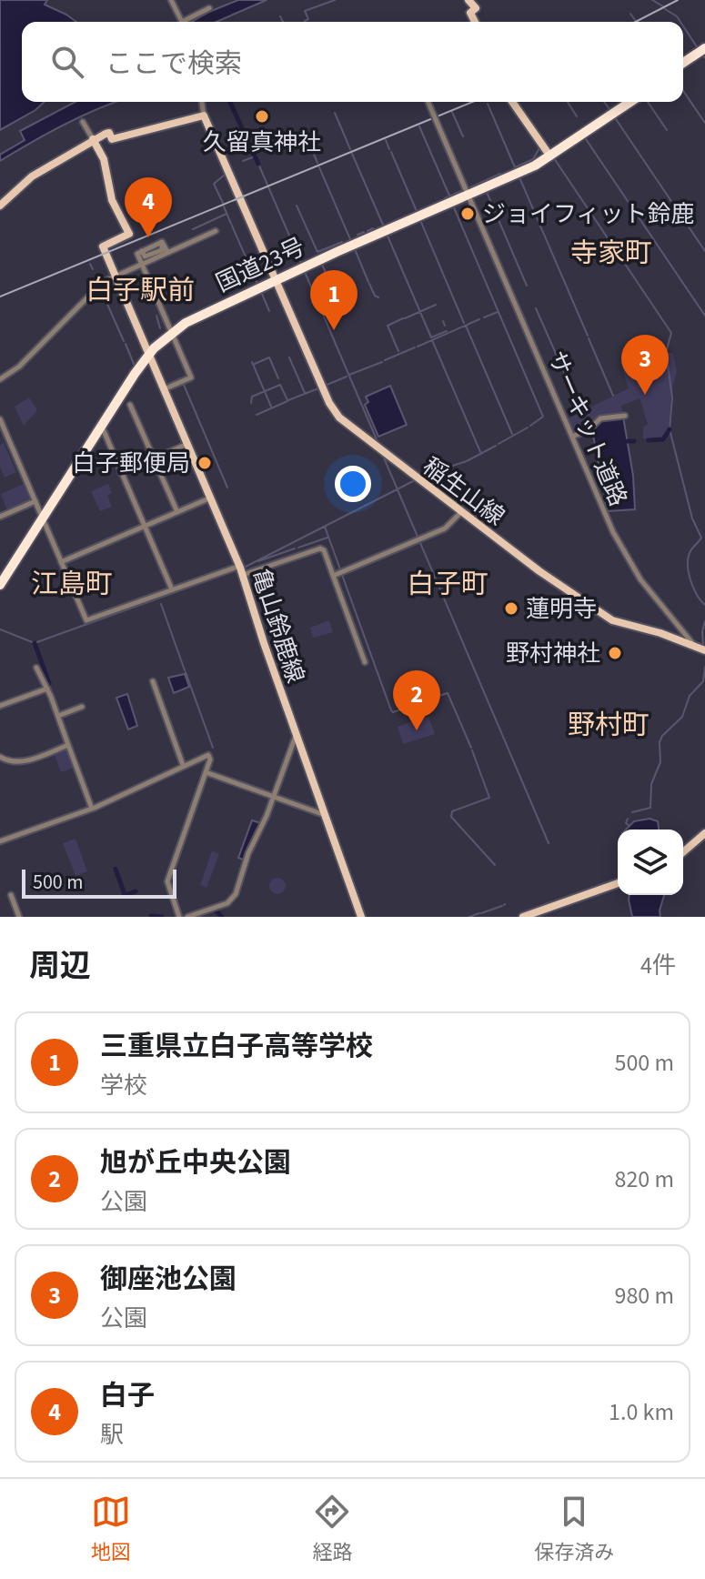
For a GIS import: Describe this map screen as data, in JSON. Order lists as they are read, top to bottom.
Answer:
{
  "streets": {
    "highway": ["国道23号"],
    "main road": ["稲生山線", "亀山鈴鹿線"],
    "street": ["サーキット道路"]
  },
  "crossings": [
    ["国道23号", "サーキット道路"],
    ["国道23号", "稲生山線"],
    ["国道23号", "亀山鈴鹿線"],
    ["サーキット道路", "稲生山線"]
  ],
  "districts": [
    "寺家町",
    "白子駅前",
    "江島町",
    "白子町",
    "野村町"
  ],
  "places": [
    "久留真神社",
    "ジョイフィット鈴鹿",
    "白子郵便局",
    "蓮明寺",
    "野村神社"
  ],
  "scale_bar": "500 m",
  "page": {
    "search": "ここで検索",
    "pins": [
      "4",
      "1",
      "3",
      "2"
    ],
    "scale": "500 m",
    "heading": ["周辺", "4件"],
    "list": [
      {
        "mark": "1",
        "name": "三重県立白子高等学校",
        "note": "学校",
        "value": "500 m"
      },
      {
        "mark": "2",
        "name": "旭が丘中央公園",
        "note": "公園",
        "value": "820 m"
      },
      {
        "mark": "3",
        "name": "御座池公園",
        "note": "公園",
        "value": "980 m"
      },
      {
        "mark": "4",
        "name": "白子",
        "note": "駅",
        "value": "1.0 km"
      }
    ],
    "nav": ["地図", "経路", "保存済み"]
  }
}
